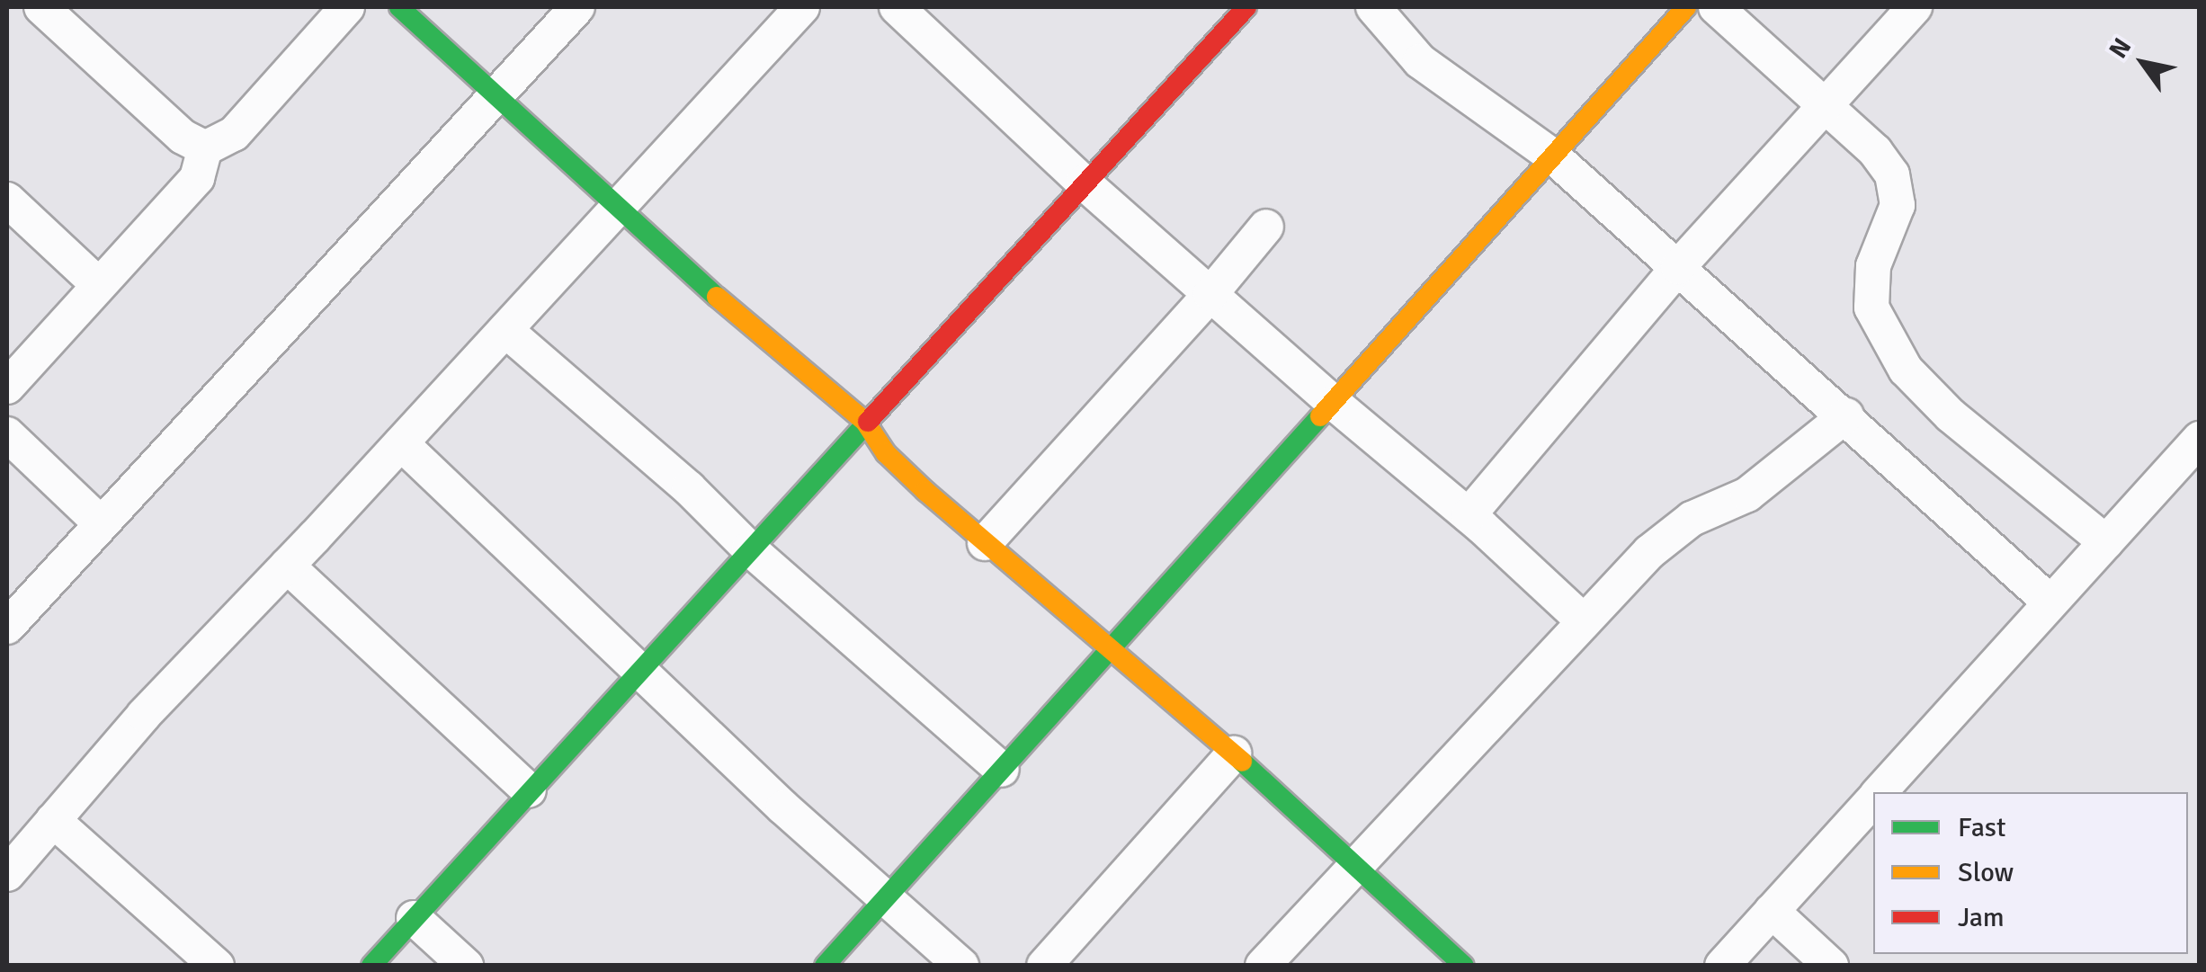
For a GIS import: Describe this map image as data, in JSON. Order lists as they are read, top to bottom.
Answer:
{
  "legend": ["Fast", "Slow", "Jam"],
  "north": "top left"
}
